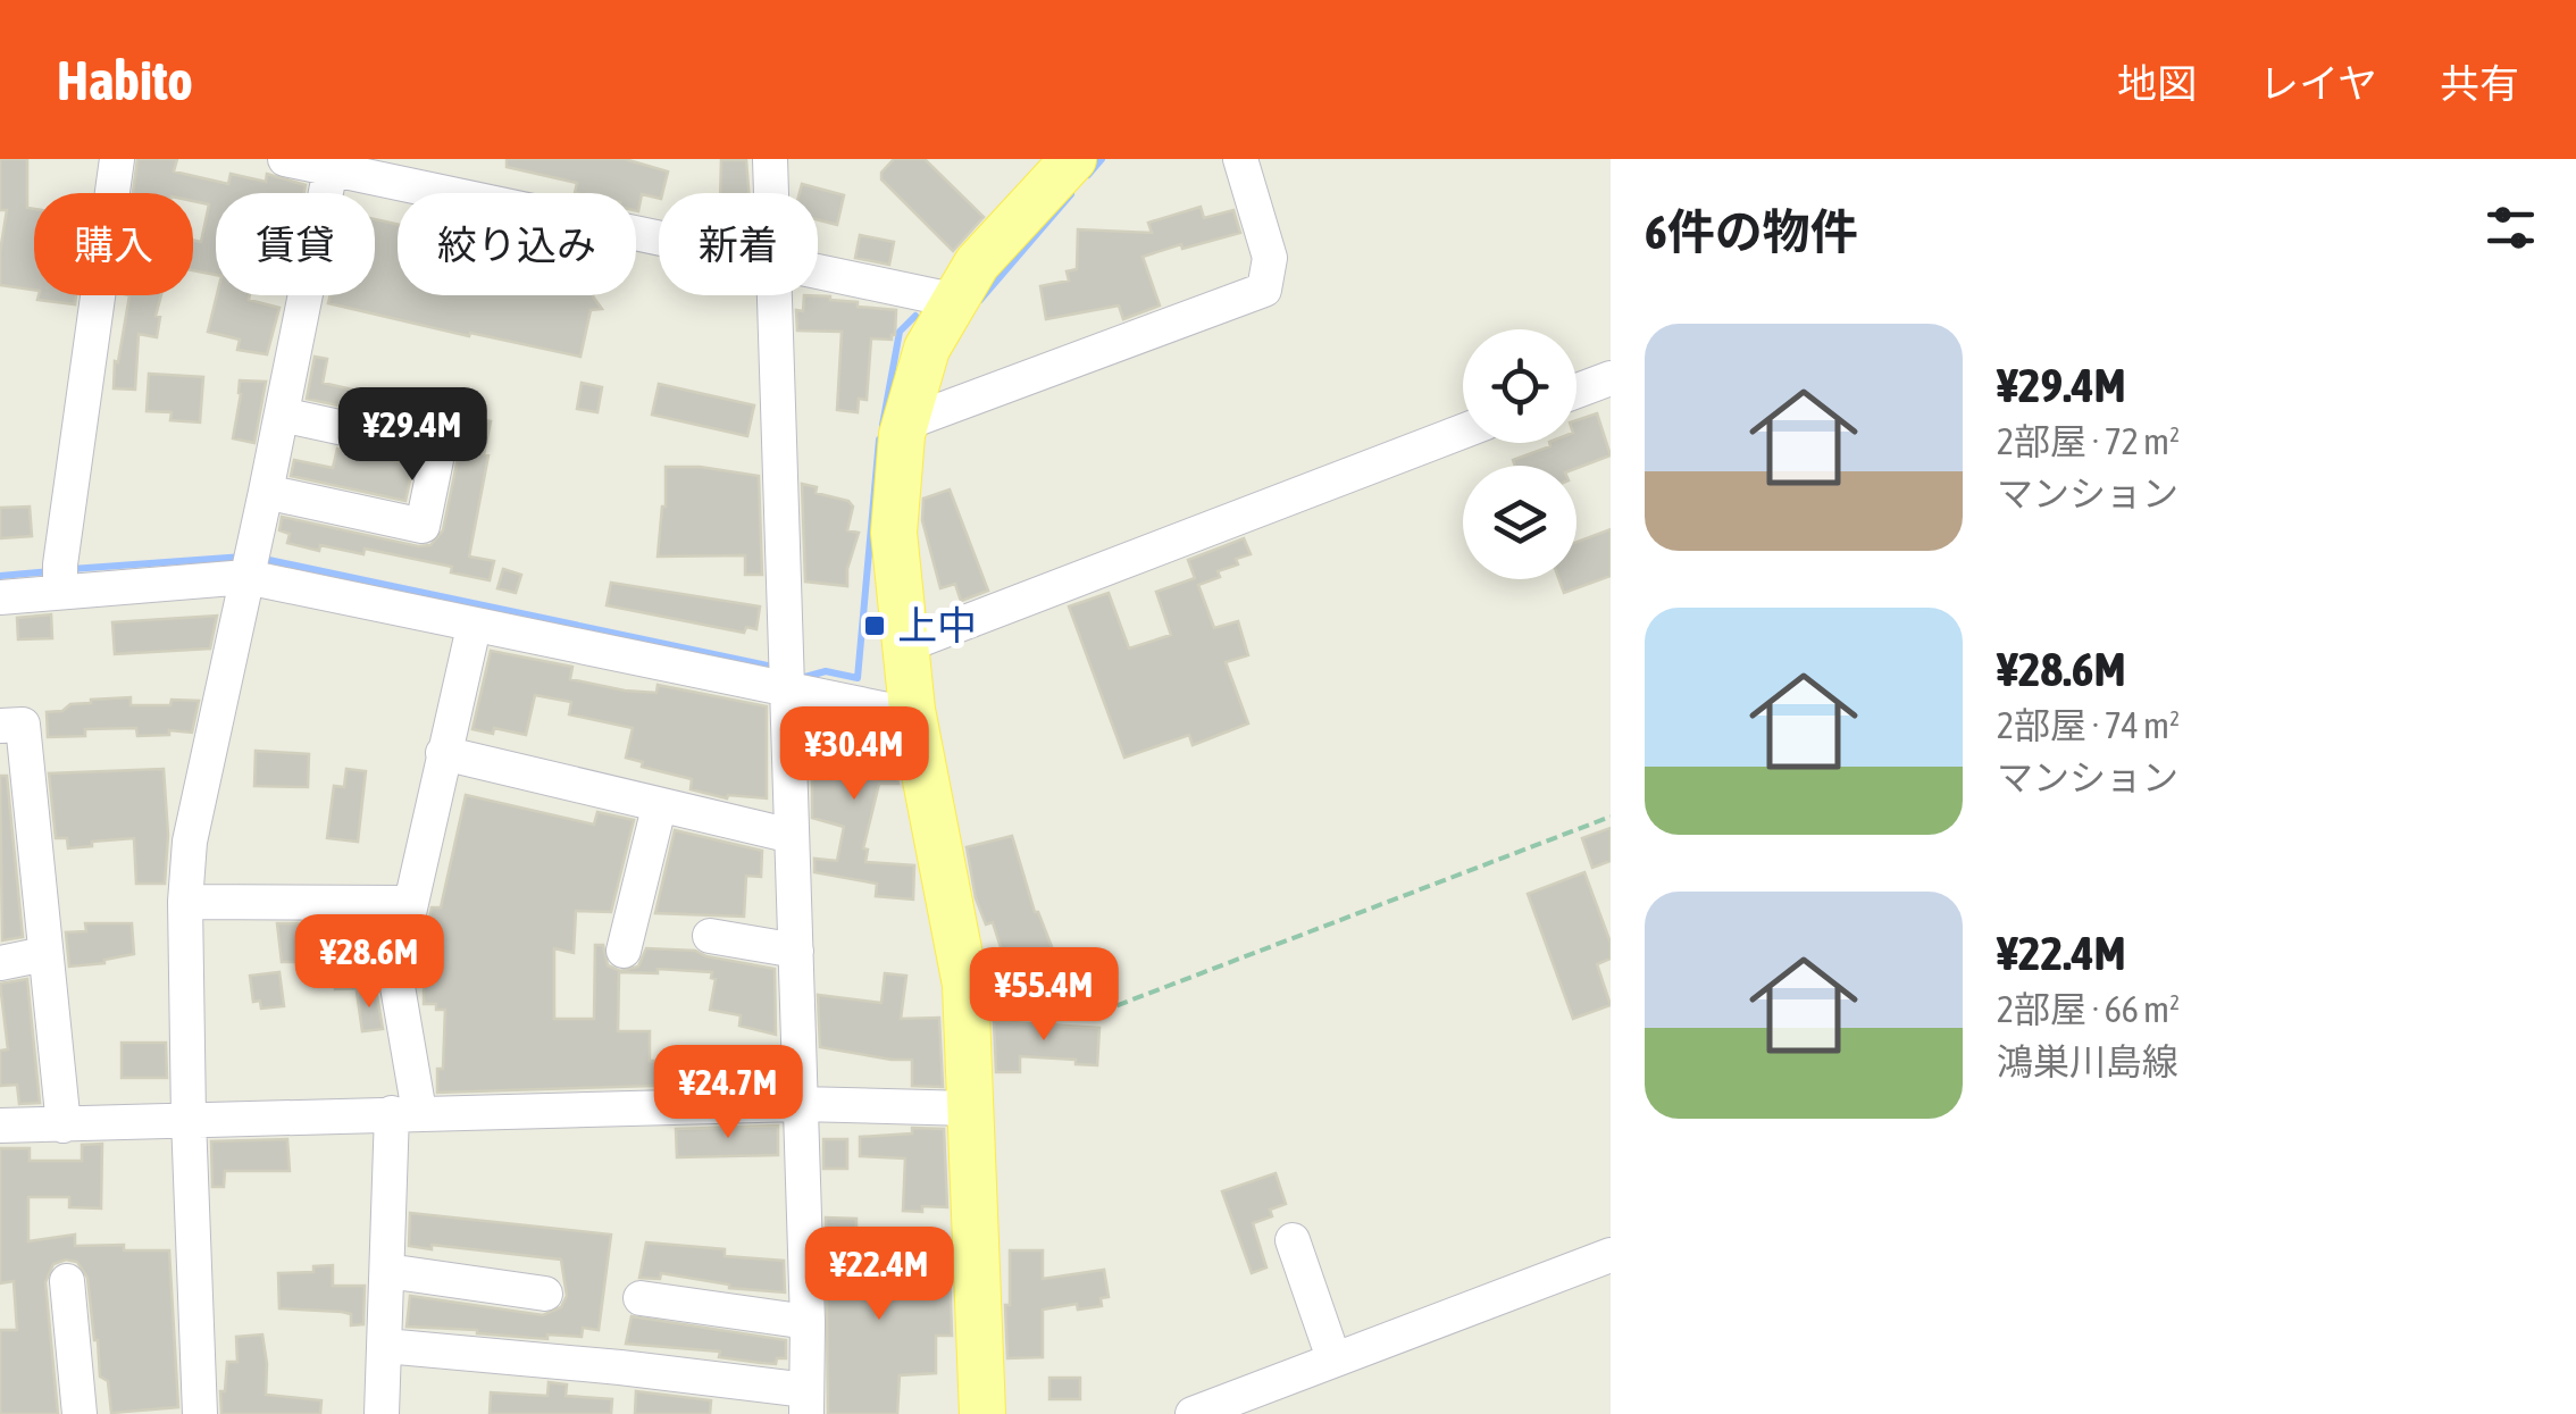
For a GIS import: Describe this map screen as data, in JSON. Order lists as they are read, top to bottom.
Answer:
{
  "places": {
    "transit": ["上中"]
  },
  "page": {
    "header": "Habito",
    "nav": ["地図", "レイヤ", "共有"],
    "heading": "6件の物件",
    "chip": [
      "購入",
      "賃貸",
      "絞り込み",
      "新着"
    ],
    "list": [
      {
        "name": "¥29.4M",
        "note": "2部屋 · 72 m² · マンション"
      },
      {
        "name": "¥28.6M",
        "note": "2部屋 · 74 m² · マンション"
      },
      {
        "name": "¥22.4M",
        "note": "2部屋 · 66 m² · 鴻巣川島線"
      }
    ],
    "price": [
      "¥29.4M",
      "¥30.4M",
      "¥28.6M",
      "¥55.4M",
      "¥24.7M",
      "¥22.4M"
    ]
  }
}
